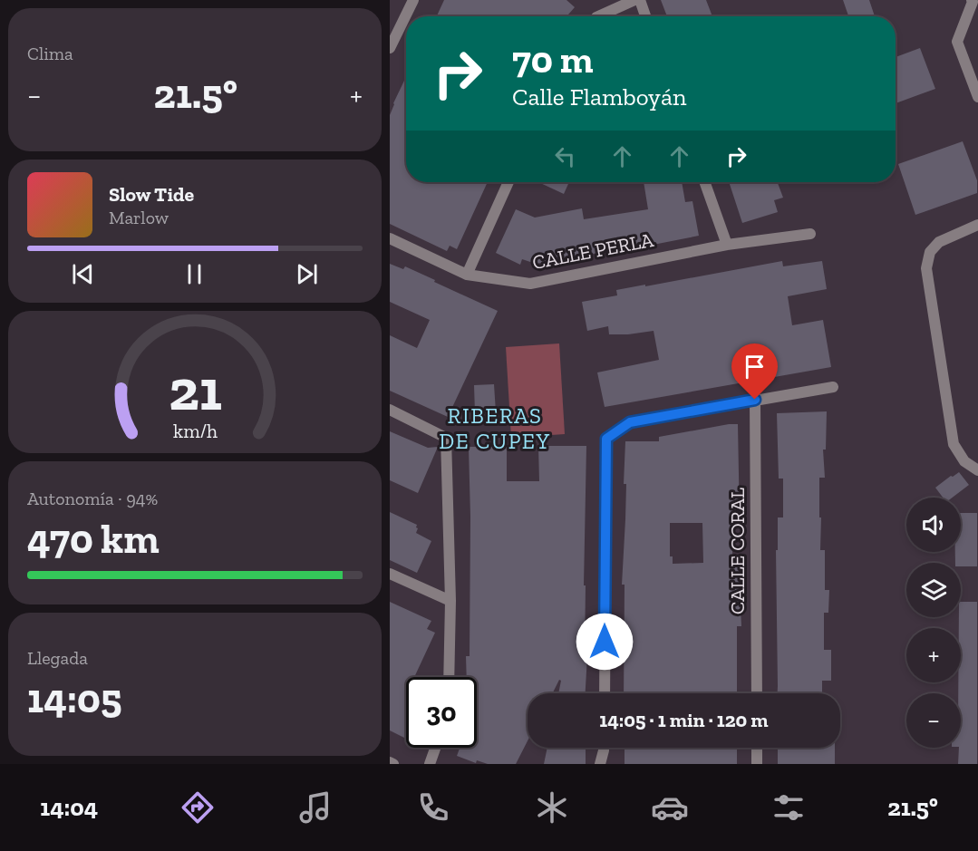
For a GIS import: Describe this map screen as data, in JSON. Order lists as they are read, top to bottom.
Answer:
{
  "streets": {
    "street": ["CALLE PERLA", "CALLE CORAL"]
  },
  "districts": ["RIBERAS DE CUPEY"],
  "page": {
    "tile": [
      "Clima",
      ["Autonomía · 94%", "470 km"],
      ["Llegada", "14:05"]
    ],
    "turn": ["70 m", "Calle Flamboyán"],
    "heat": ["−", "21.5°", "+"],
    "song": ["Slow Tide", "Marlow"],
    "map_buttons": ["+", "−"],
    "limit": "30",
    "trip": "14:05 · 1 min · 120 m",
    "tabs": ["14:04", "21.5°"],
    "gauge": ["21", "km/h"]
  }
}
